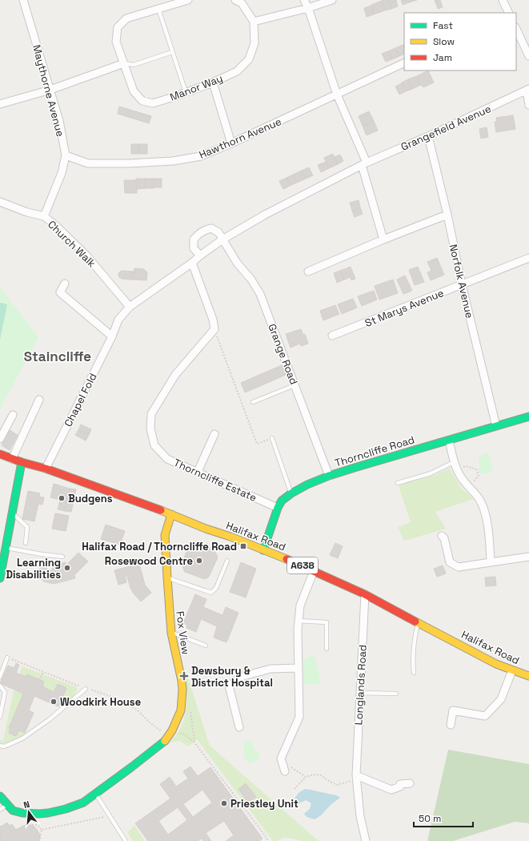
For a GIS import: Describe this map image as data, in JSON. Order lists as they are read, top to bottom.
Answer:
{
  "streets": {
    "street": [
      "Manor Way",
      "Maythorne Avenue",
      "Grangefield Avenue",
      "Hawthorn Avenue",
      "Church Walk",
      "Norfolk Avenue",
      "St Marys Avenue",
      "Grange Road",
      "Chapel Fold",
      "Thorncliffe Road",
      "Thorncliffe Estate",
      "Halifax Road",
      "A638",
      "Fox View",
      "Longlands Road"
    ]
  },
  "crossings": [
    ["Maythorne Avenue", "Hawthorn Avenue"],
    ["Maythorne Avenue", "Church Walk"],
    ["Grangefield Avenue", "Norfolk Avenue"],
    ["Grangefield Avenue", "Chapel Fold"],
    ["Church Walk", "Chapel Fold"],
    ["Norfolk Avenue", "St Marys Avenue"],
    ["Norfolk Avenue", "Thorncliffe Road"],
    ["Grange Road", "Chapel Fold"],
    ["Grange Road", "Thorncliffe Road"],
    ["Chapel Fold", "Halifax Road"],
    ["Thorncliffe Road", "Thorncliffe Estate"],
    ["Thorncliffe Road", "Halifax Road"],
    ["Halifax Road", "Fox View"],
    ["Halifax Road", "Longlands Road"]
  ],
  "districts": ["Staincliffe"],
  "places": {
    "other": [
      "Budgens",
      "Rosewood Centre",
      "Learning Disabilities",
      "Woodkirk House",
      "Priestley Unit"
    ],
    "transit": ["Halifax Road / Thorncliffe Road"],
    "health": ["Dewsbury & District Hospital"]
  },
  "legend": ["Fast", "Slow", "Jam"],
  "scale_bar": "50 m",
  "north": "top"
}
